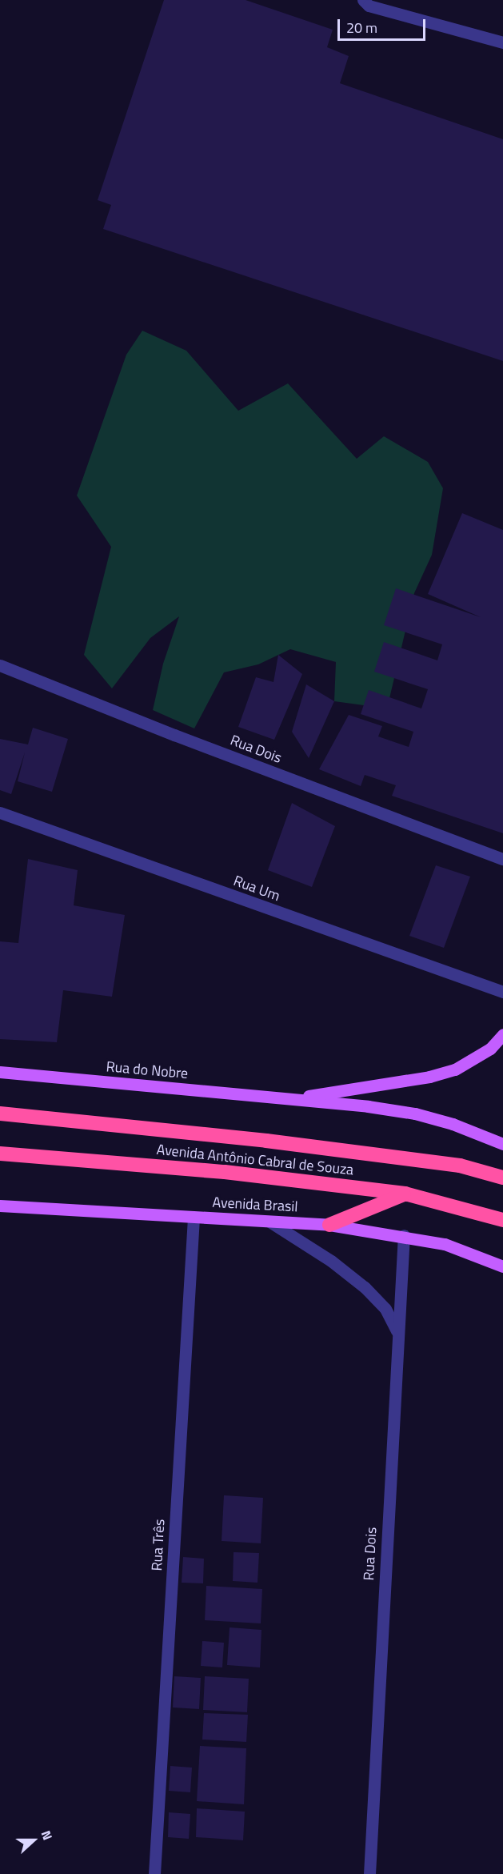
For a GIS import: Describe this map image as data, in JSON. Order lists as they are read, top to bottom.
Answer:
{
  "streets": {
    "highway": ["Avenida Antônio Cabral de Souza"],
    "main road": ["Rua do Nobre", "Avenida Brasil"],
    "street": ["Rua Dois", "Rua Um", "Rua Três"]
  },
  "crossings": [
    ["Rua Dois", "Avenida Brasil"],
    ["Avenida Brasil", "Rua Três"]
  ],
  "scale_bar": "20 m",
  "north": "right"
}
